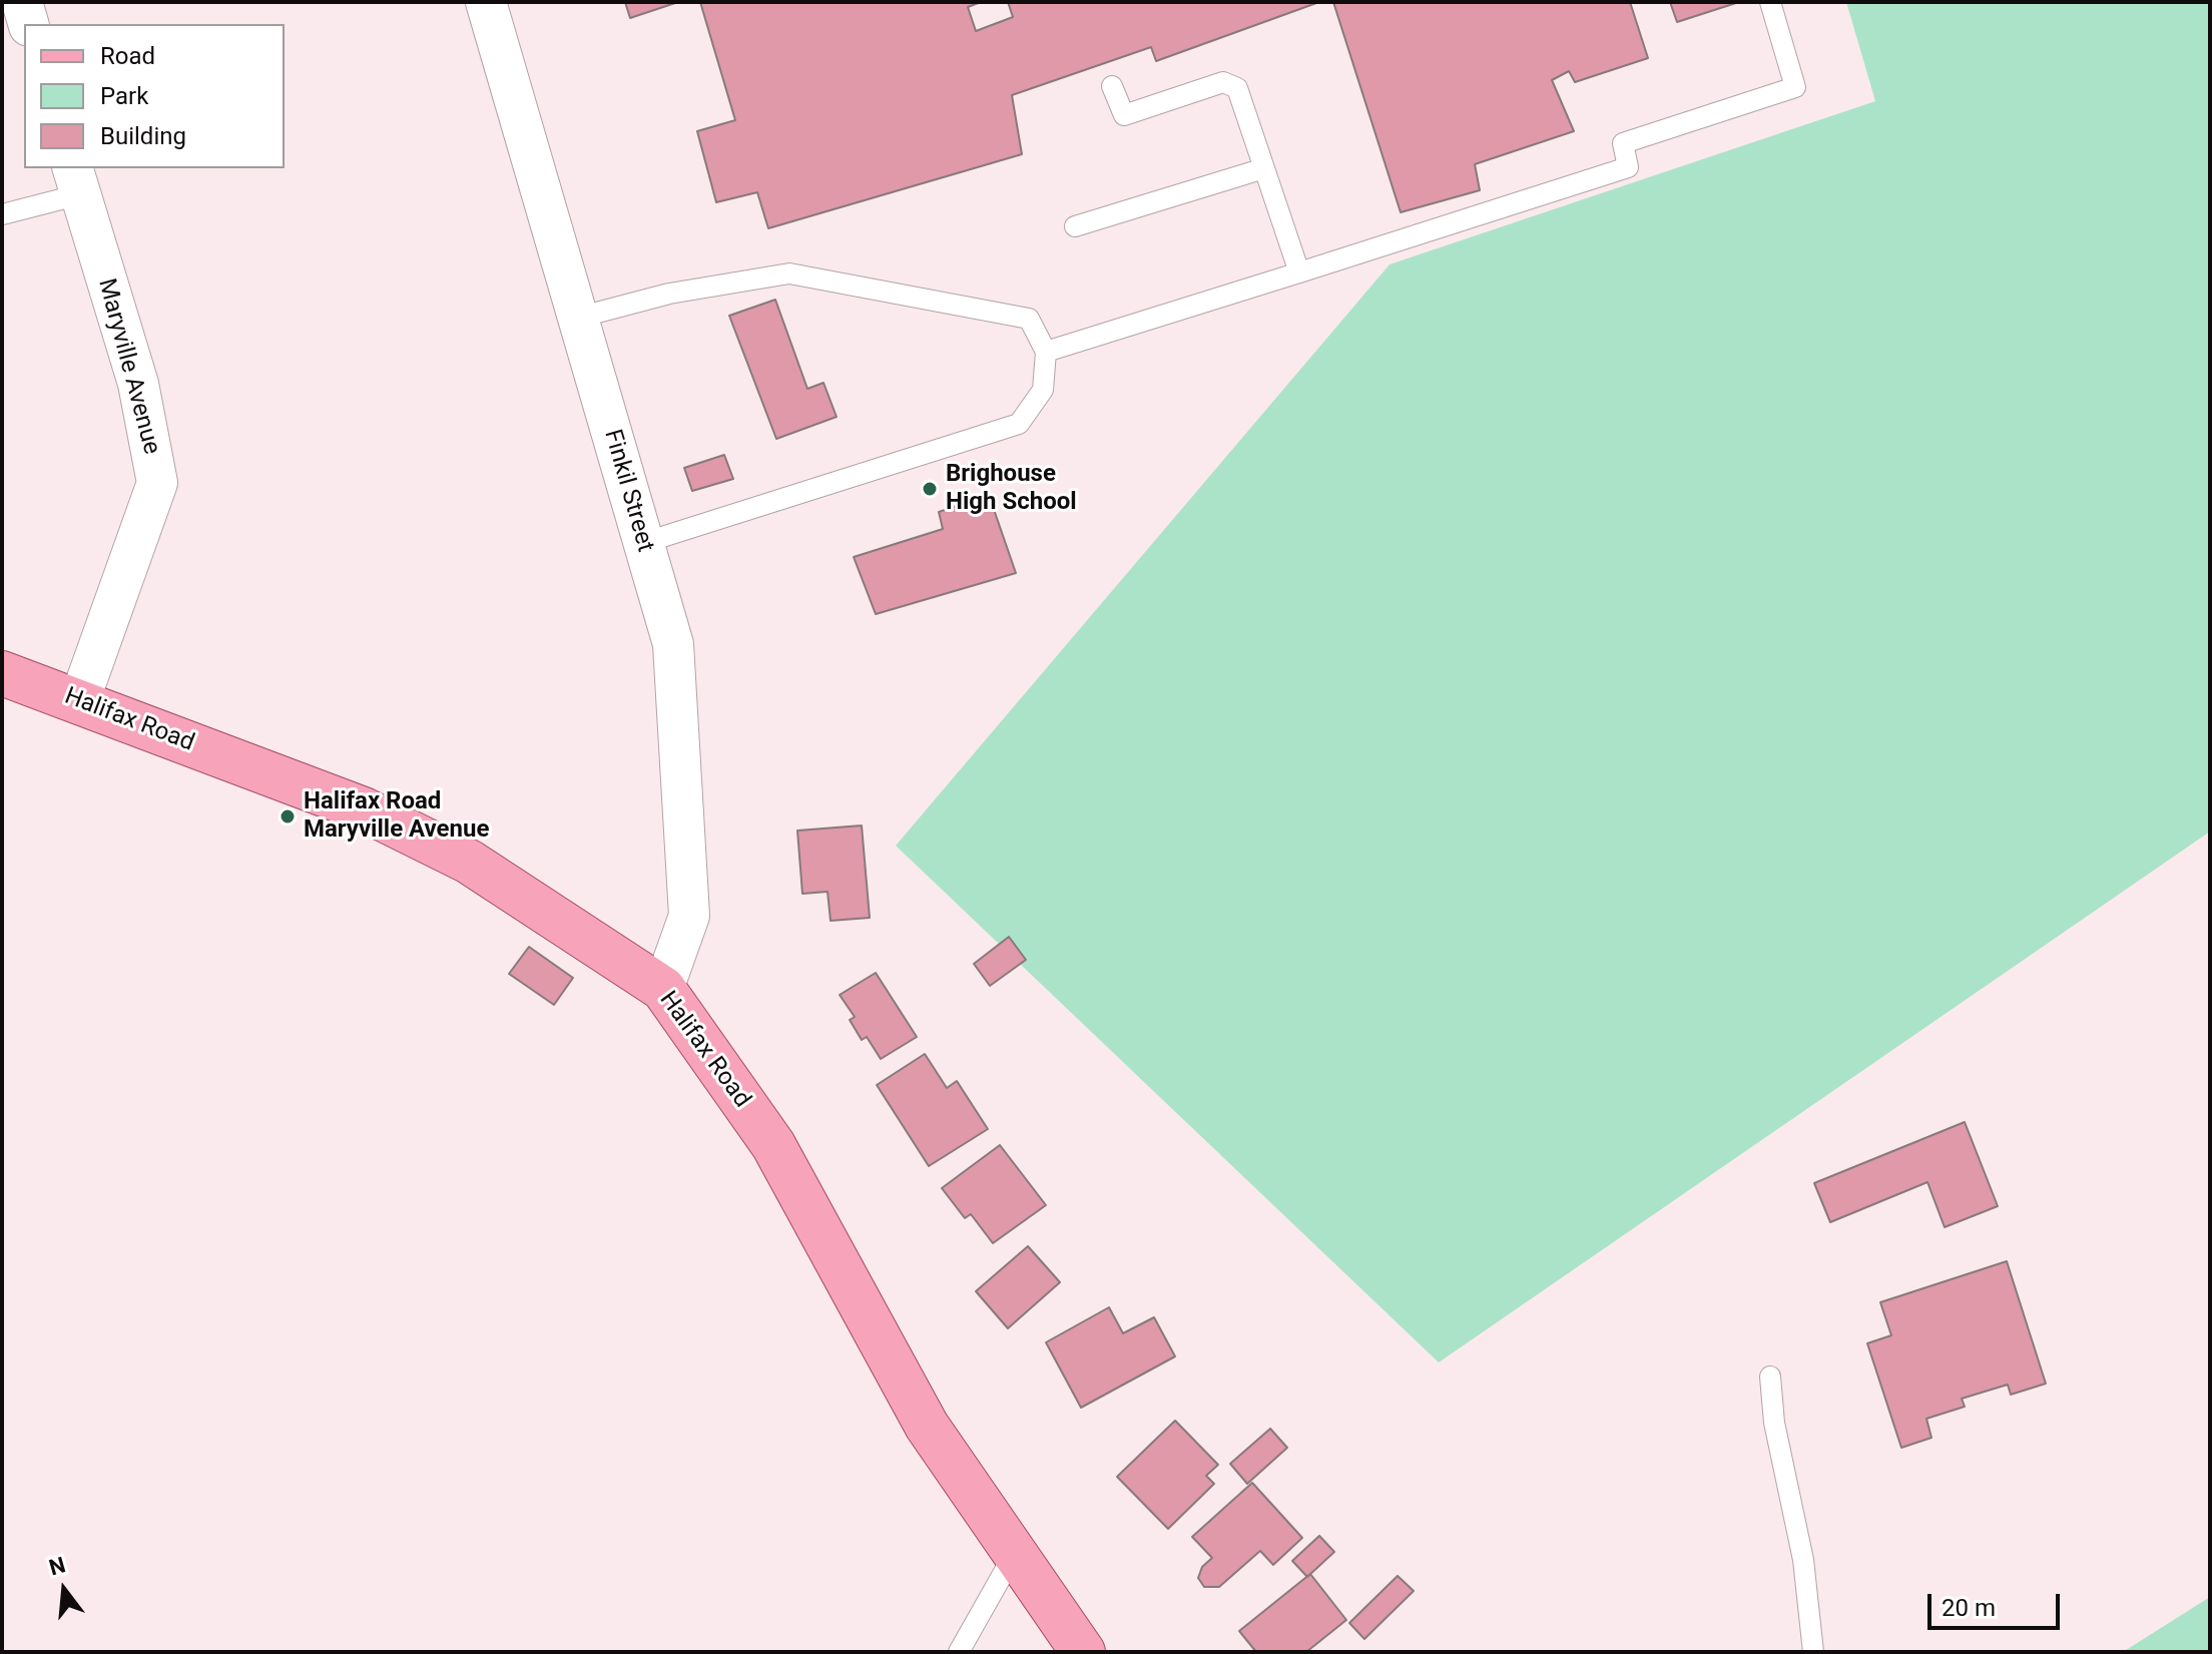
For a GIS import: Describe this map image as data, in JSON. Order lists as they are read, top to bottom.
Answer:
{
  "streets": {
    "main road": ["Halifax Road"],
    "street": ["Maryville Avenue", "Finkil Street"]
  },
  "crossings": [
    ["Maryville Avenue", "Halifax Road"],
    ["Finkil Street", "Halifax Road"]
  ],
  "places": ["Brighouse High School", "Halifax Road Maryville Avenue"],
  "legend": ["Road", "Park", "Building"],
  "scale_bar": "20 m",
  "north": "top"
}
